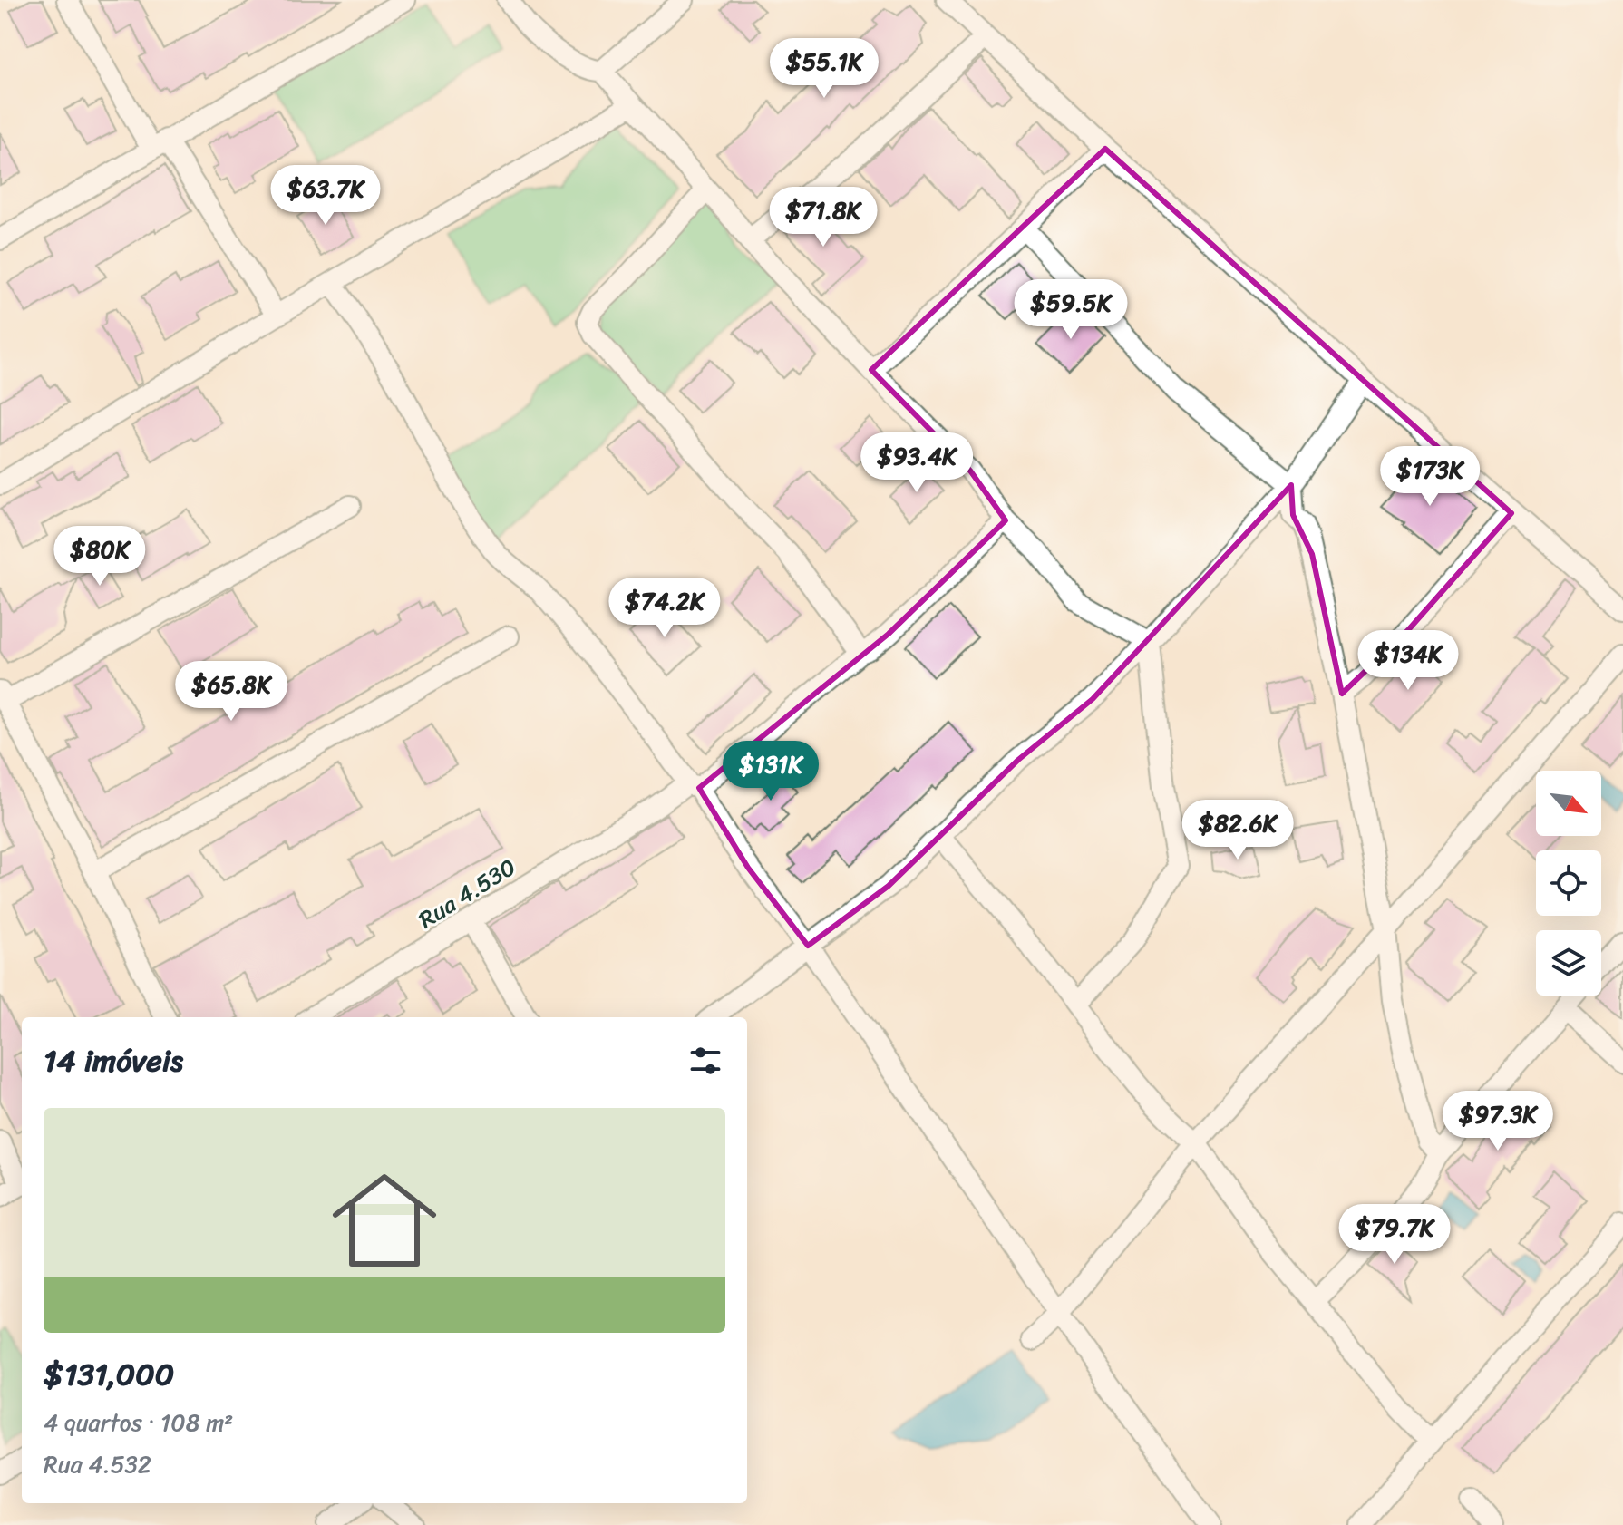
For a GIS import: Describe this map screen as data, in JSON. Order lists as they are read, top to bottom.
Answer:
{
  "streets": {
    "street": ["Rua 4.530"]
  },
  "north": "bottom right",
  "page": {
    "price": [
      "$55.1K",
      "$63.7K",
      "$71.8K",
      "$59.5K",
      "$93.4K",
      "$173K",
      "$80K",
      "$74.2K",
      "$134K",
      "$65.8K",
      "$131K",
      "$82.6K",
      "$97.3K",
      "$79.7K"
    ],
    "heading": "14 imóveis",
    "list": [
      {
        "name": "$131,000",
        "note": "4 quartos · 108 m² · Rua 4.532"
      }
    ]
  }
}
